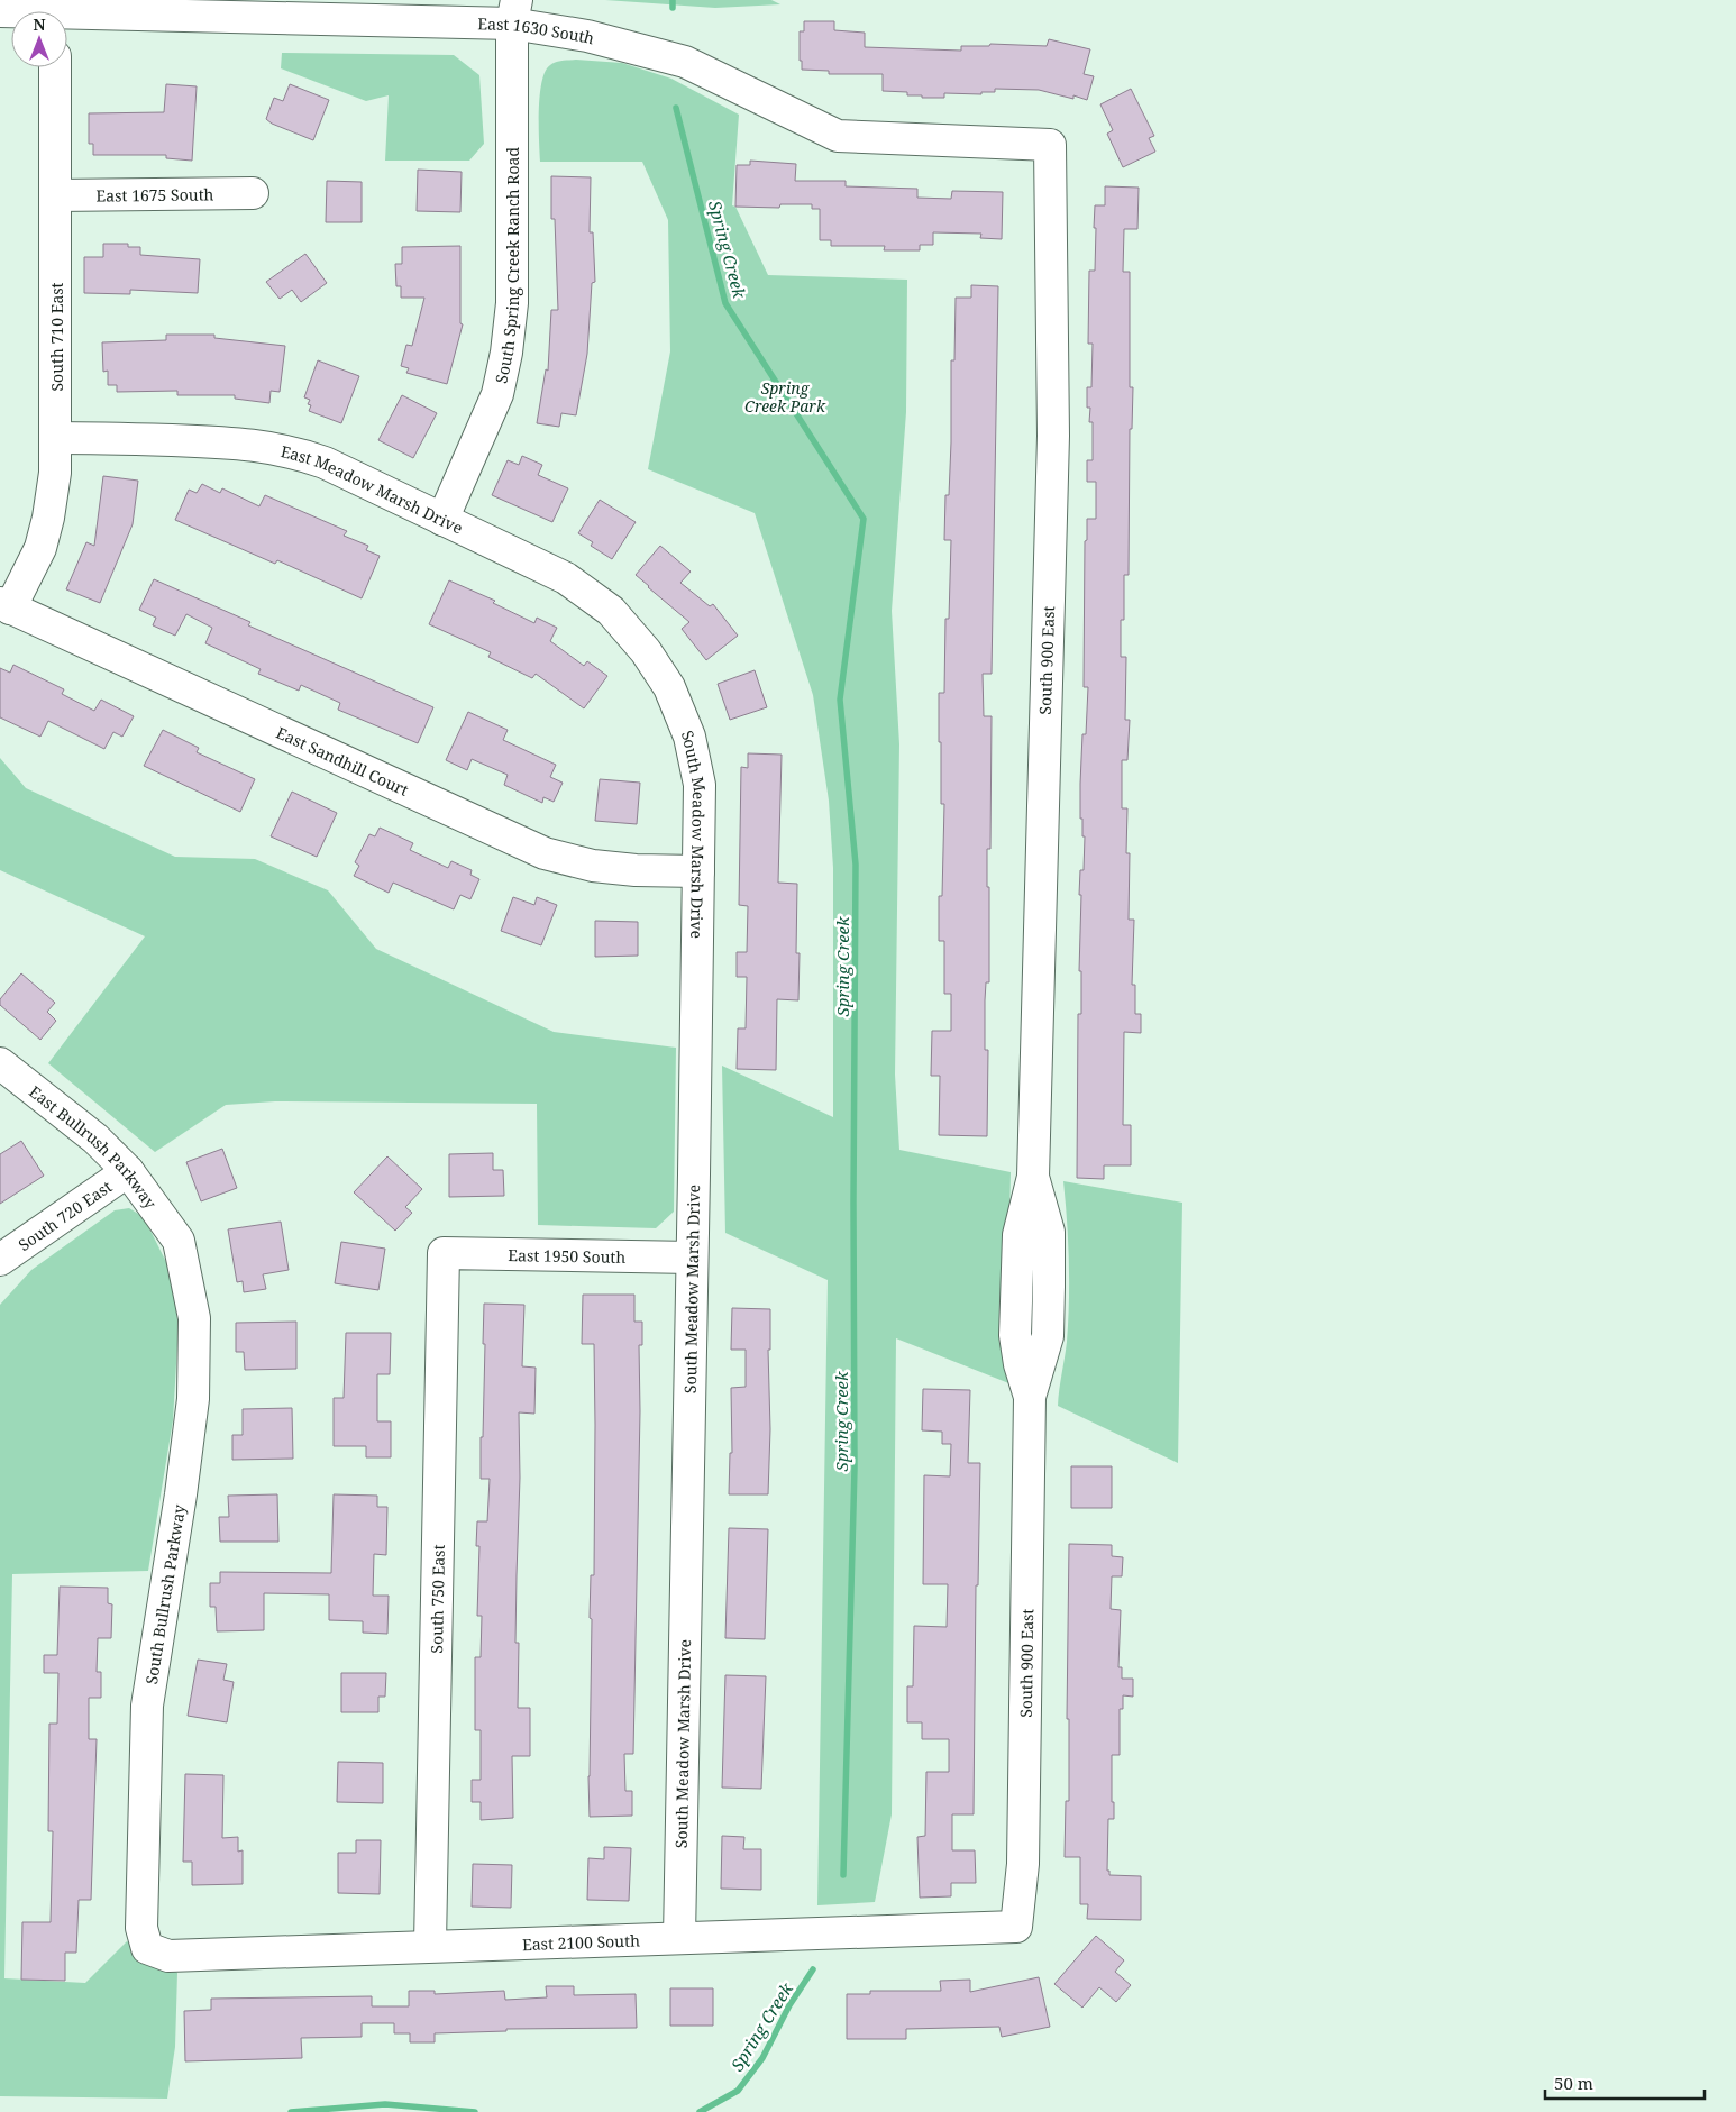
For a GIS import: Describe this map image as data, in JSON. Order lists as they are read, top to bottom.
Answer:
{
  "streets": {
    "street": [
      "East 1630 South",
      "East 1675 South",
      "South Spring Creek Ranch Road",
      "South 710 East",
      "East Meadow Marsh Drive",
      "South 900 East",
      "East Sandhill Court",
      "South Meadow Marsh Drive",
      "East Bullrush Parkway",
      "South 720 East",
      "East 1950 South",
      "South Bullrush Parkway",
      "South 750 East",
      "East 2100 South"
    ]
  },
  "crossings": [
    ["East 1630 South", "South Spring Creek Ranch Road"],
    ["East 1630 South", "South 900 East"],
    ["East 1675 South", "South 710 East"],
    ["South Spring Creek Ranch Road", "East Meadow Marsh Drive"],
    ["South 710 East", "East Meadow Marsh Drive"],
    ["South 710 East", "East Sandhill Court"],
    ["East Meadow Marsh Drive", "South Meadow Marsh Drive"],
    ["South 900 East", "East 2100 South"],
    ["East Sandhill Court", "South Meadow Marsh Drive"],
    ["South Meadow Marsh Drive", "East 1950 South"],
    ["South Meadow Marsh Drive", "East 2100 South"],
    ["East Bullrush Parkway", "South 720 East"],
    ["East Bullrush Parkway", "South Bullrush Parkway"],
    ["East 1950 South", "South 750 East"],
    ["South Bullrush Parkway", "East 2100 South"],
    ["South 750 East", "East 2100 South"]
  ],
  "water": ["Spring Creek"],
  "parks": ["Spring Creek Park"],
  "scale_bar": "50 m",
  "north": "top"
}
